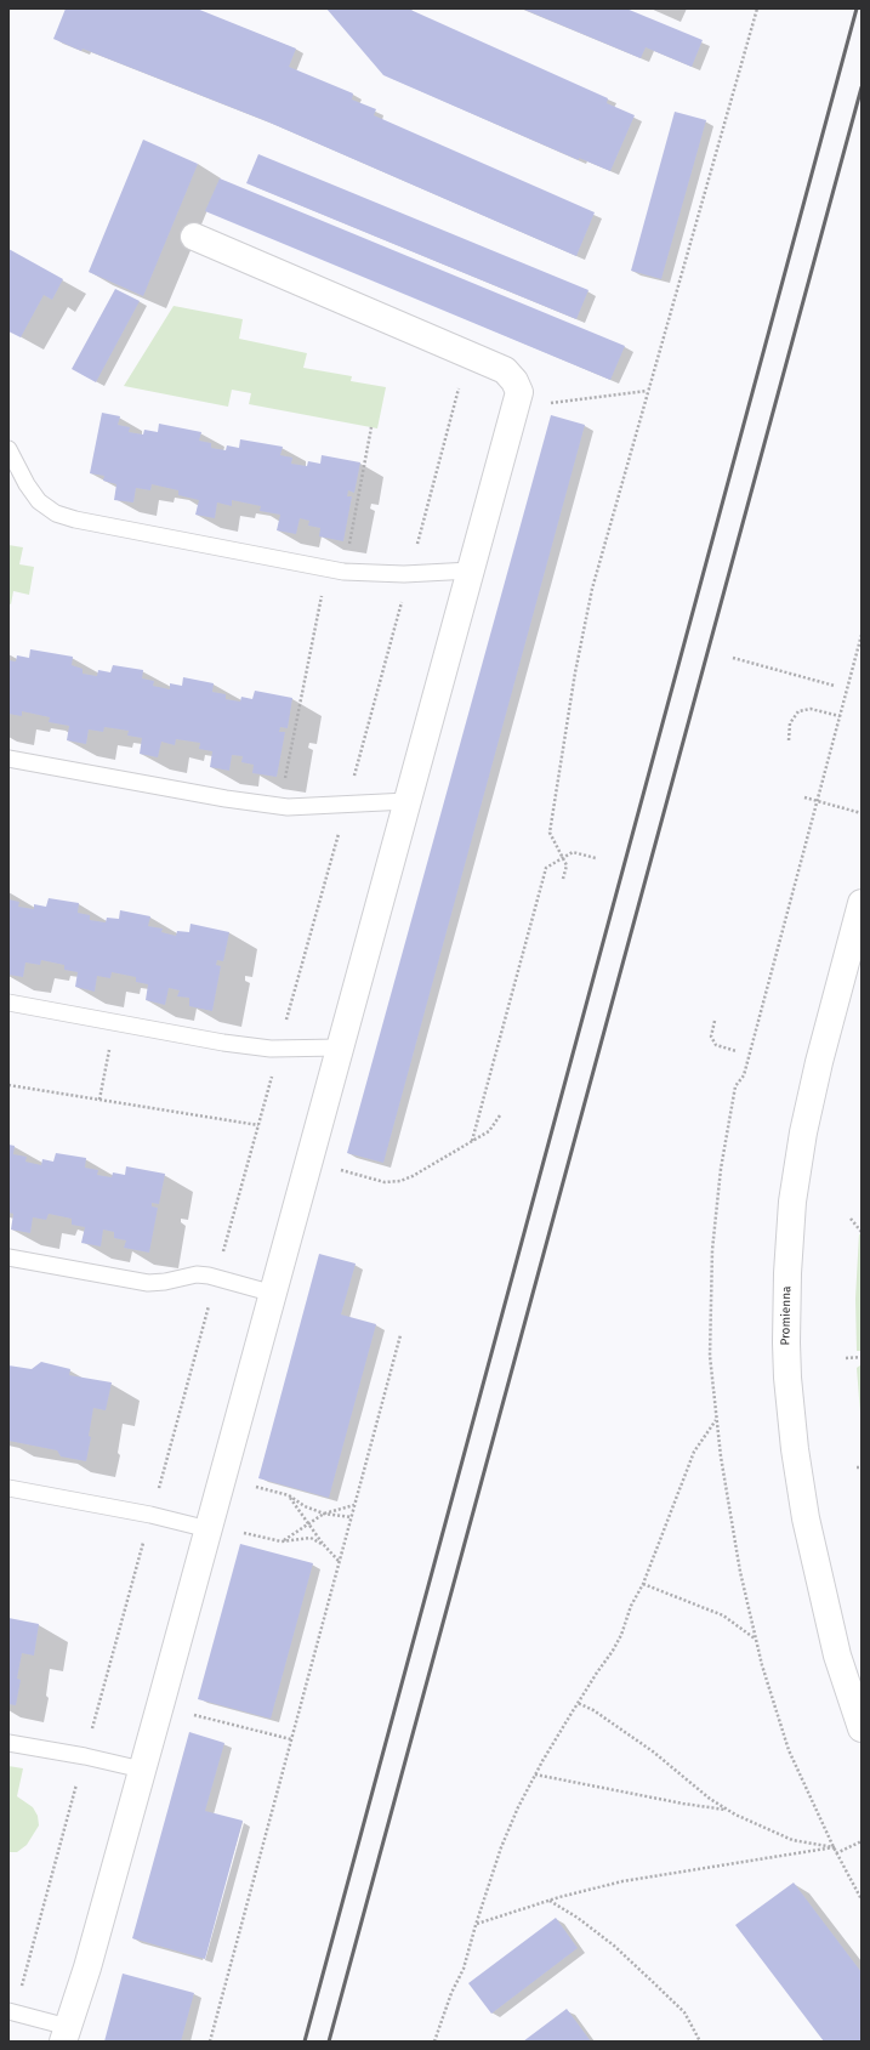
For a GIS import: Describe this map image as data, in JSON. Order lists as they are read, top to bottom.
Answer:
{
  "streets": {
    "street": ["Promienna"]
  }
}
